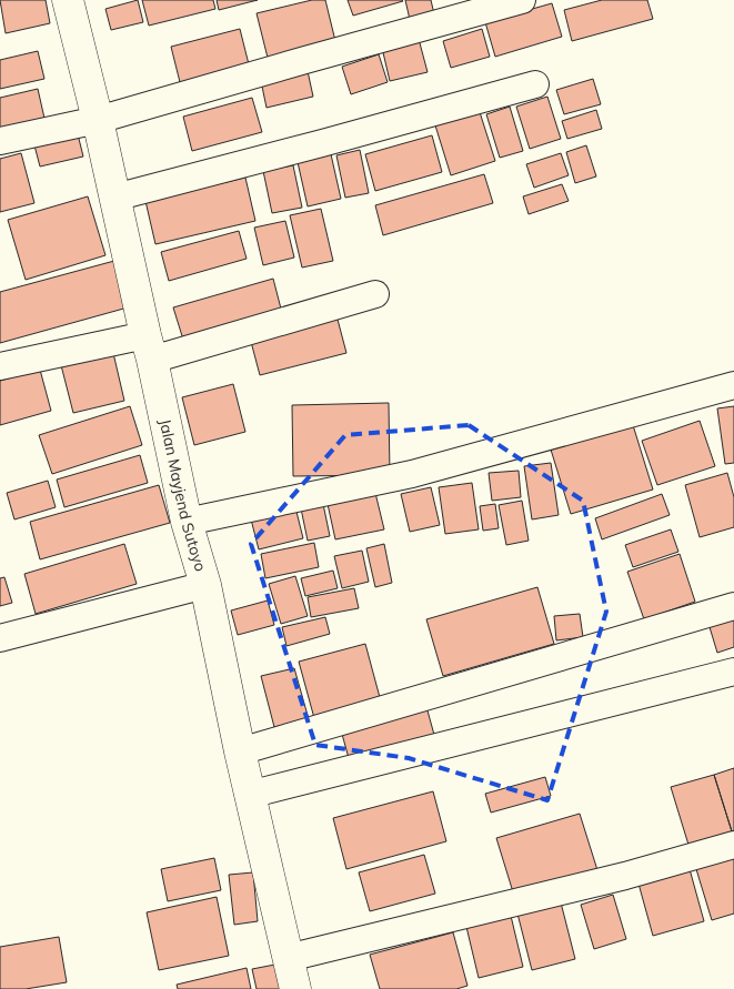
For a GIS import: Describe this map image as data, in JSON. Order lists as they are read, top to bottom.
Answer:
{
  "streets": {
    "street": ["Jalan Mayjend Sutoyo"]
  }
}
